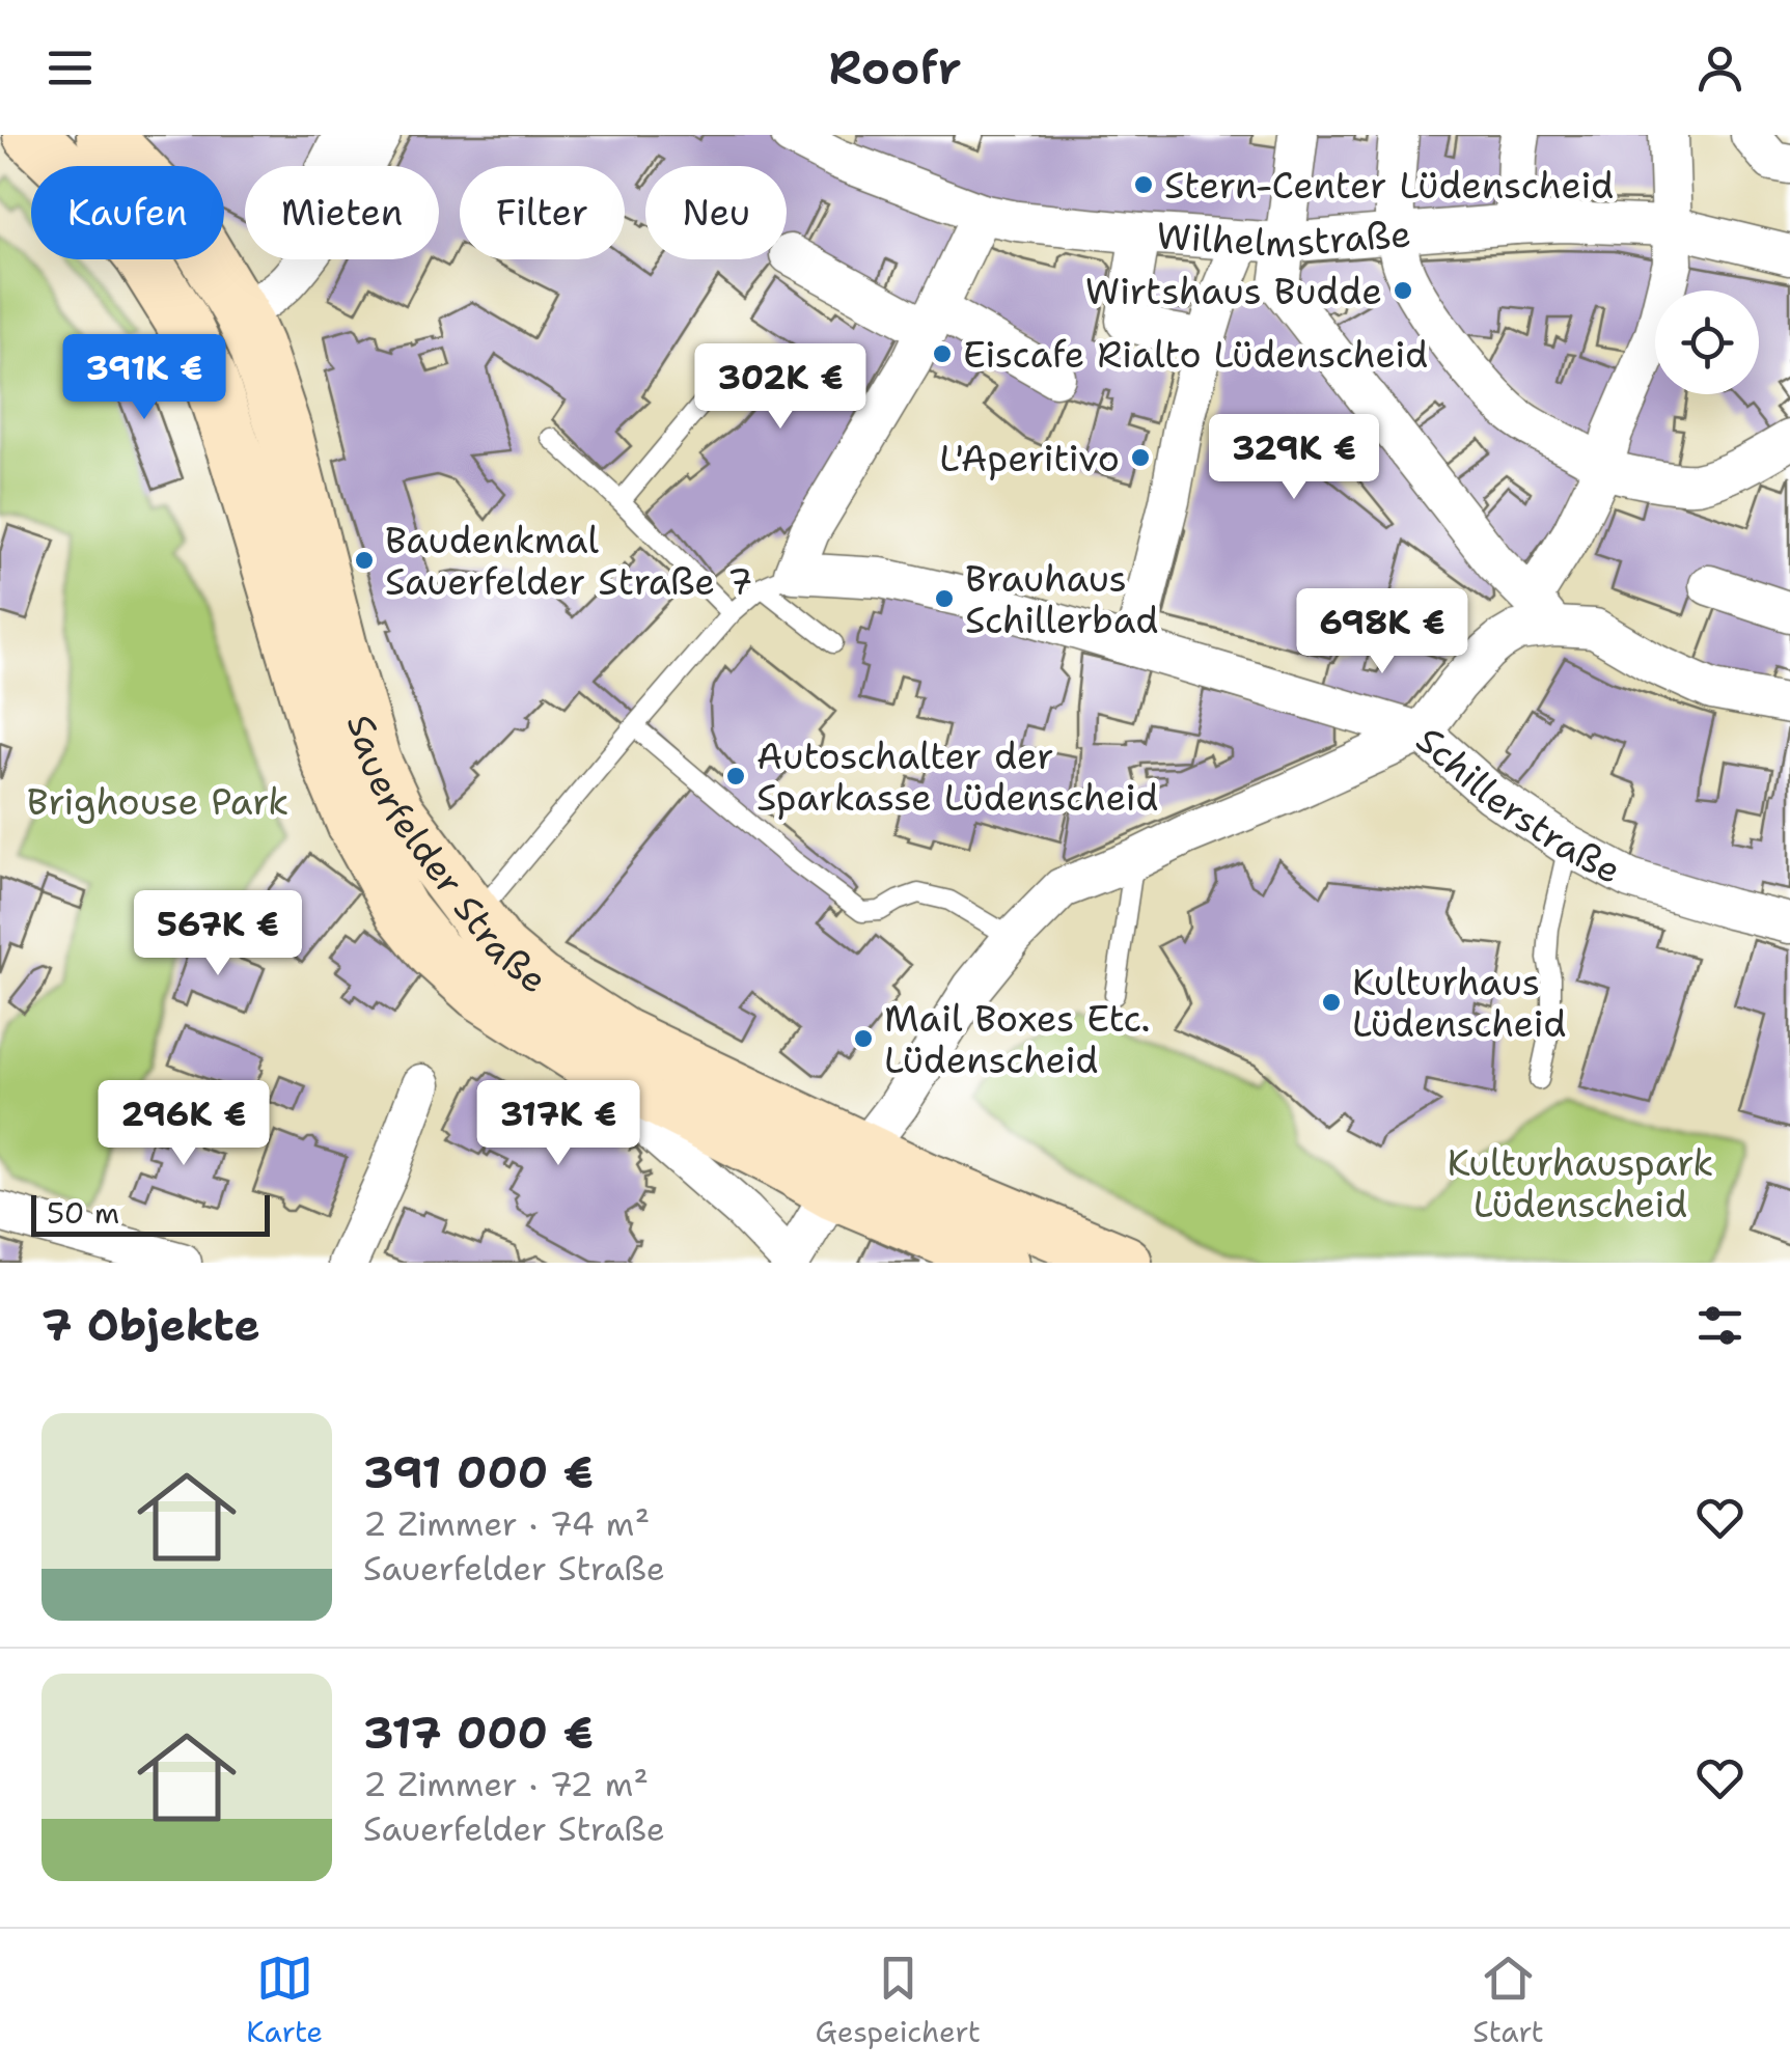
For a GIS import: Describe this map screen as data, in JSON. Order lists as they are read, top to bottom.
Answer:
{
  "streets": {
    "main road": ["Sauerfelder Straße"],
    "street": ["Wilhelmstraße", "Schillerstraße"]
  },
  "parks": ["Brighouse Park", "Kulturhauspark Lüdenscheid"],
  "places": [
    "Stern-Center Lüdenscheid",
    "Wirtshaus Budde",
    "Eiscafe Rialto Lüdenscheid",
    "L'Aperitivo",
    "Baudenkmal Sauerfelder Straße 7",
    "Brauhaus Schillerbad",
    "Autoschalter der Sparkasse Lüdenscheid",
    "Kulturhaus Lüdenscheid",
    "Mail Boxes Etc. Lüdenscheid"
  ],
  "scale_bar": "50 m",
  "page": {
    "header": "Roofr",
    "chip": [
      "Kaufen",
      "Mieten",
      "Filter",
      "Neu"
    ],
    "price": [
      "391K €",
      "302K €",
      "329K €",
      "698K €",
      "567K €",
      "296K €",
      "317K €"
    ],
    "scale": "50 m",
    "heading": "7 Objekte",
    "list": [
      {
        "name": "391 000 €",
        "note": "2 Zimmer · 74 m² · Sauerfelder Straße"
      },
      {
        "name": "317 000 €",
        "note": "2 Zimmer · 72 m² · Sauerfelder Straße"
      }
    ],
    "tabs": ["Karte", "Gespeichert", "Start"]
  }
}
